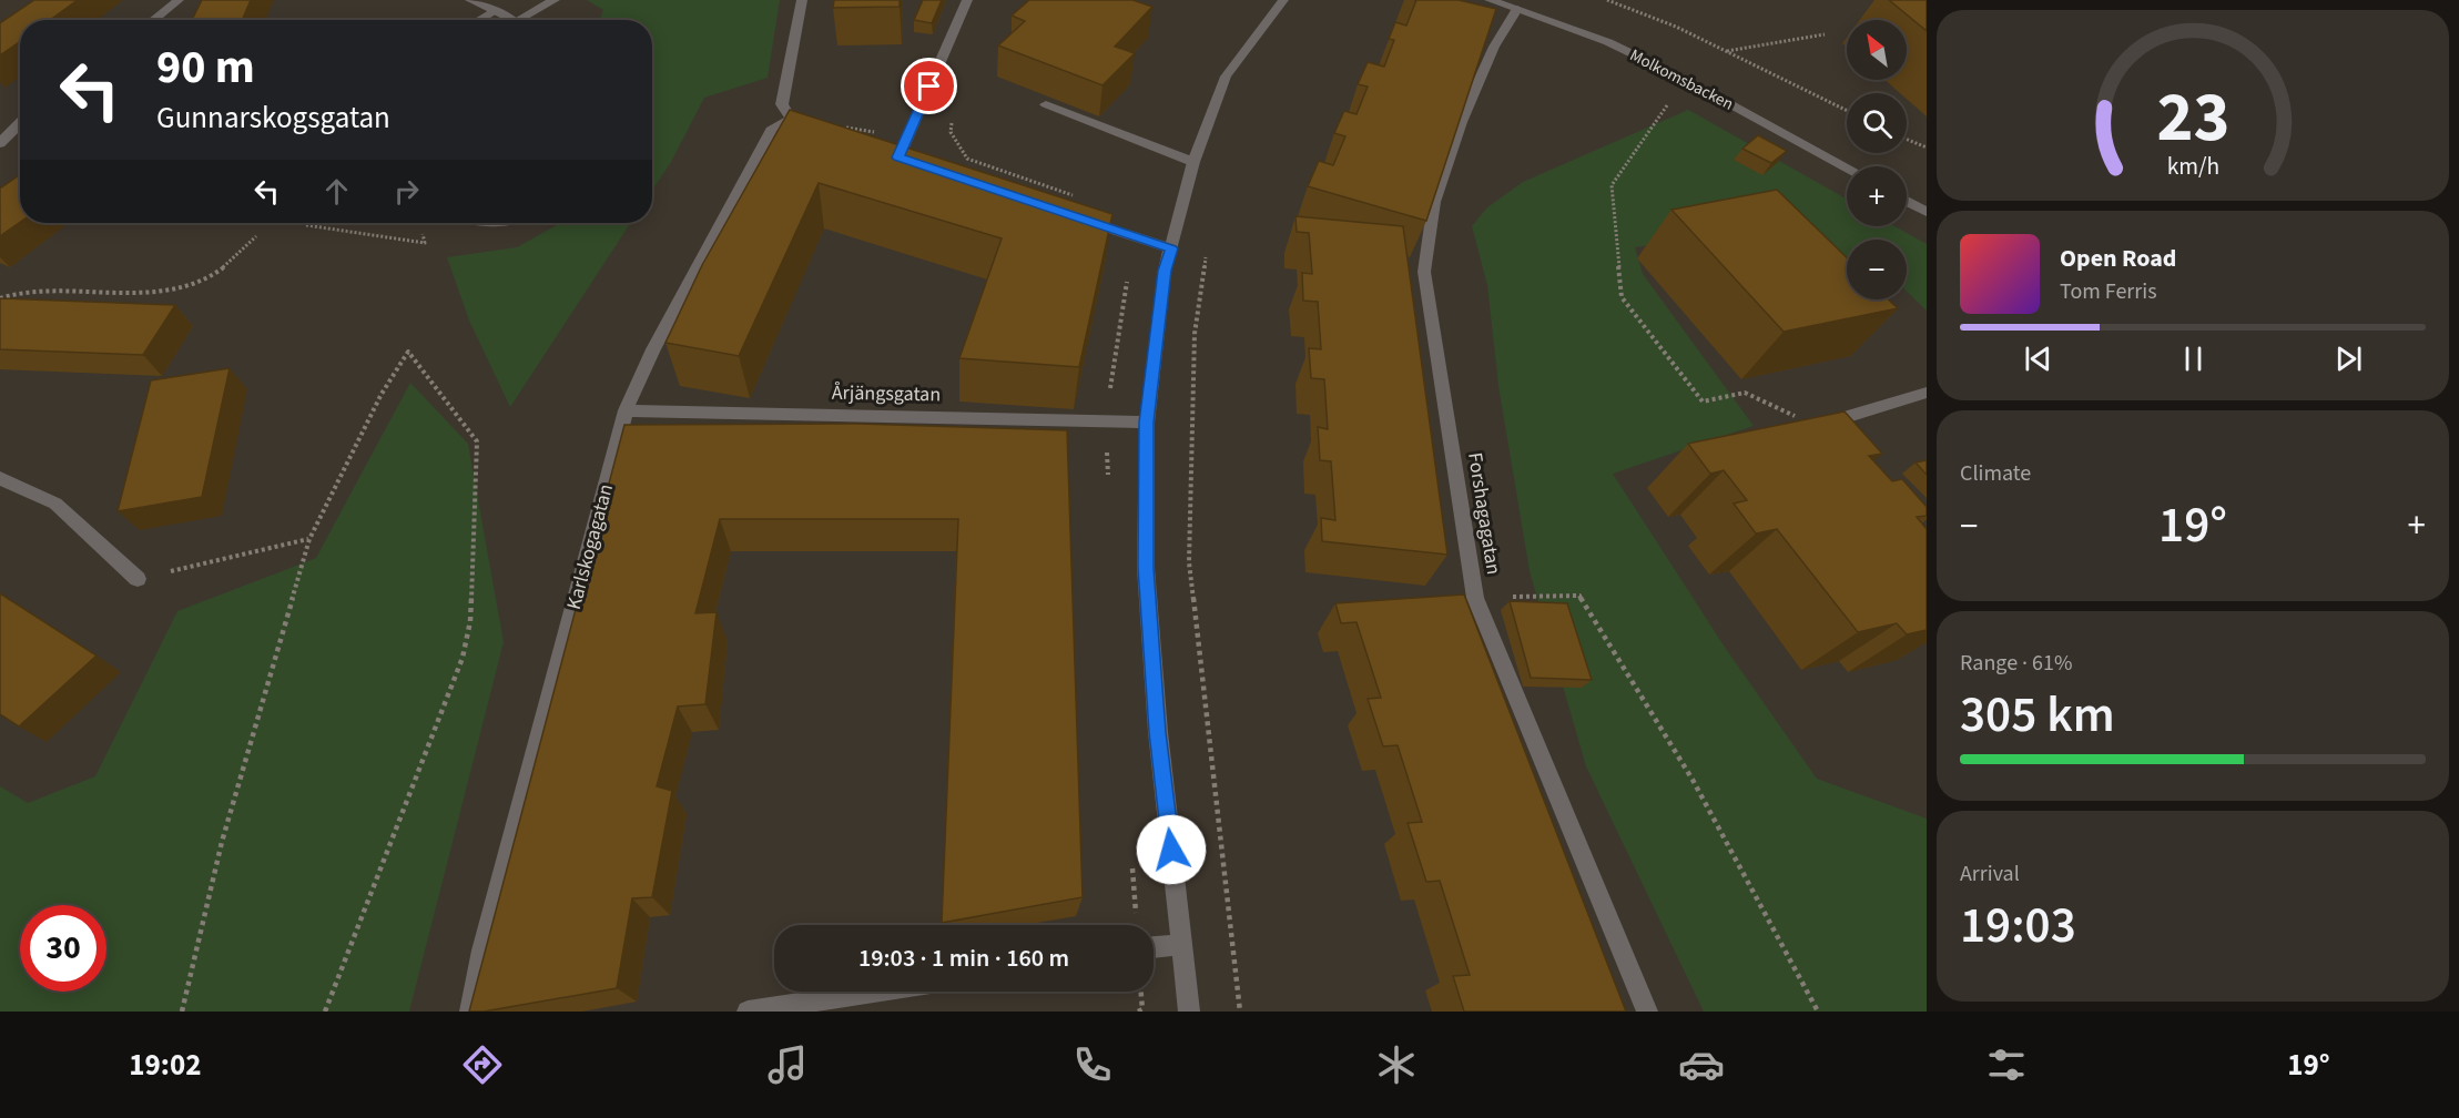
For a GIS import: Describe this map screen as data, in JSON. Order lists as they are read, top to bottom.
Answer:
{
  "streets": {
    "street": [
      "Molkomsbacken",
      "Årjängsgatan",
      "Forshagagatan",
      "Karlskogagatan"
    ]
  },
  "crossings": [
    ["Molkomsbacken", "Forshagagatan"],
    ["Årjängsgatan", "Karlskogagatan"]
  ],
  "north": "top left",
  "page": {
    "map_buttons": ["+", "−"],
    "turn": ["90 m", "Gunnarskogsgatan"],
    "song": ["Open Road", "Tom Ferris"],
    "tile": [
      "Climate",
      ["Range · 61%", "305 km"],
      ["Arrival", "19:03"]
    ],
    "heat": ["−", "19°", "+"],
    "limit": "30",
    "trip": "19:03 · 1 min · 160 m",
    "tabs": ["19:02", "19°"],
    "gauge": ["23", "km/h"]
  }
}
